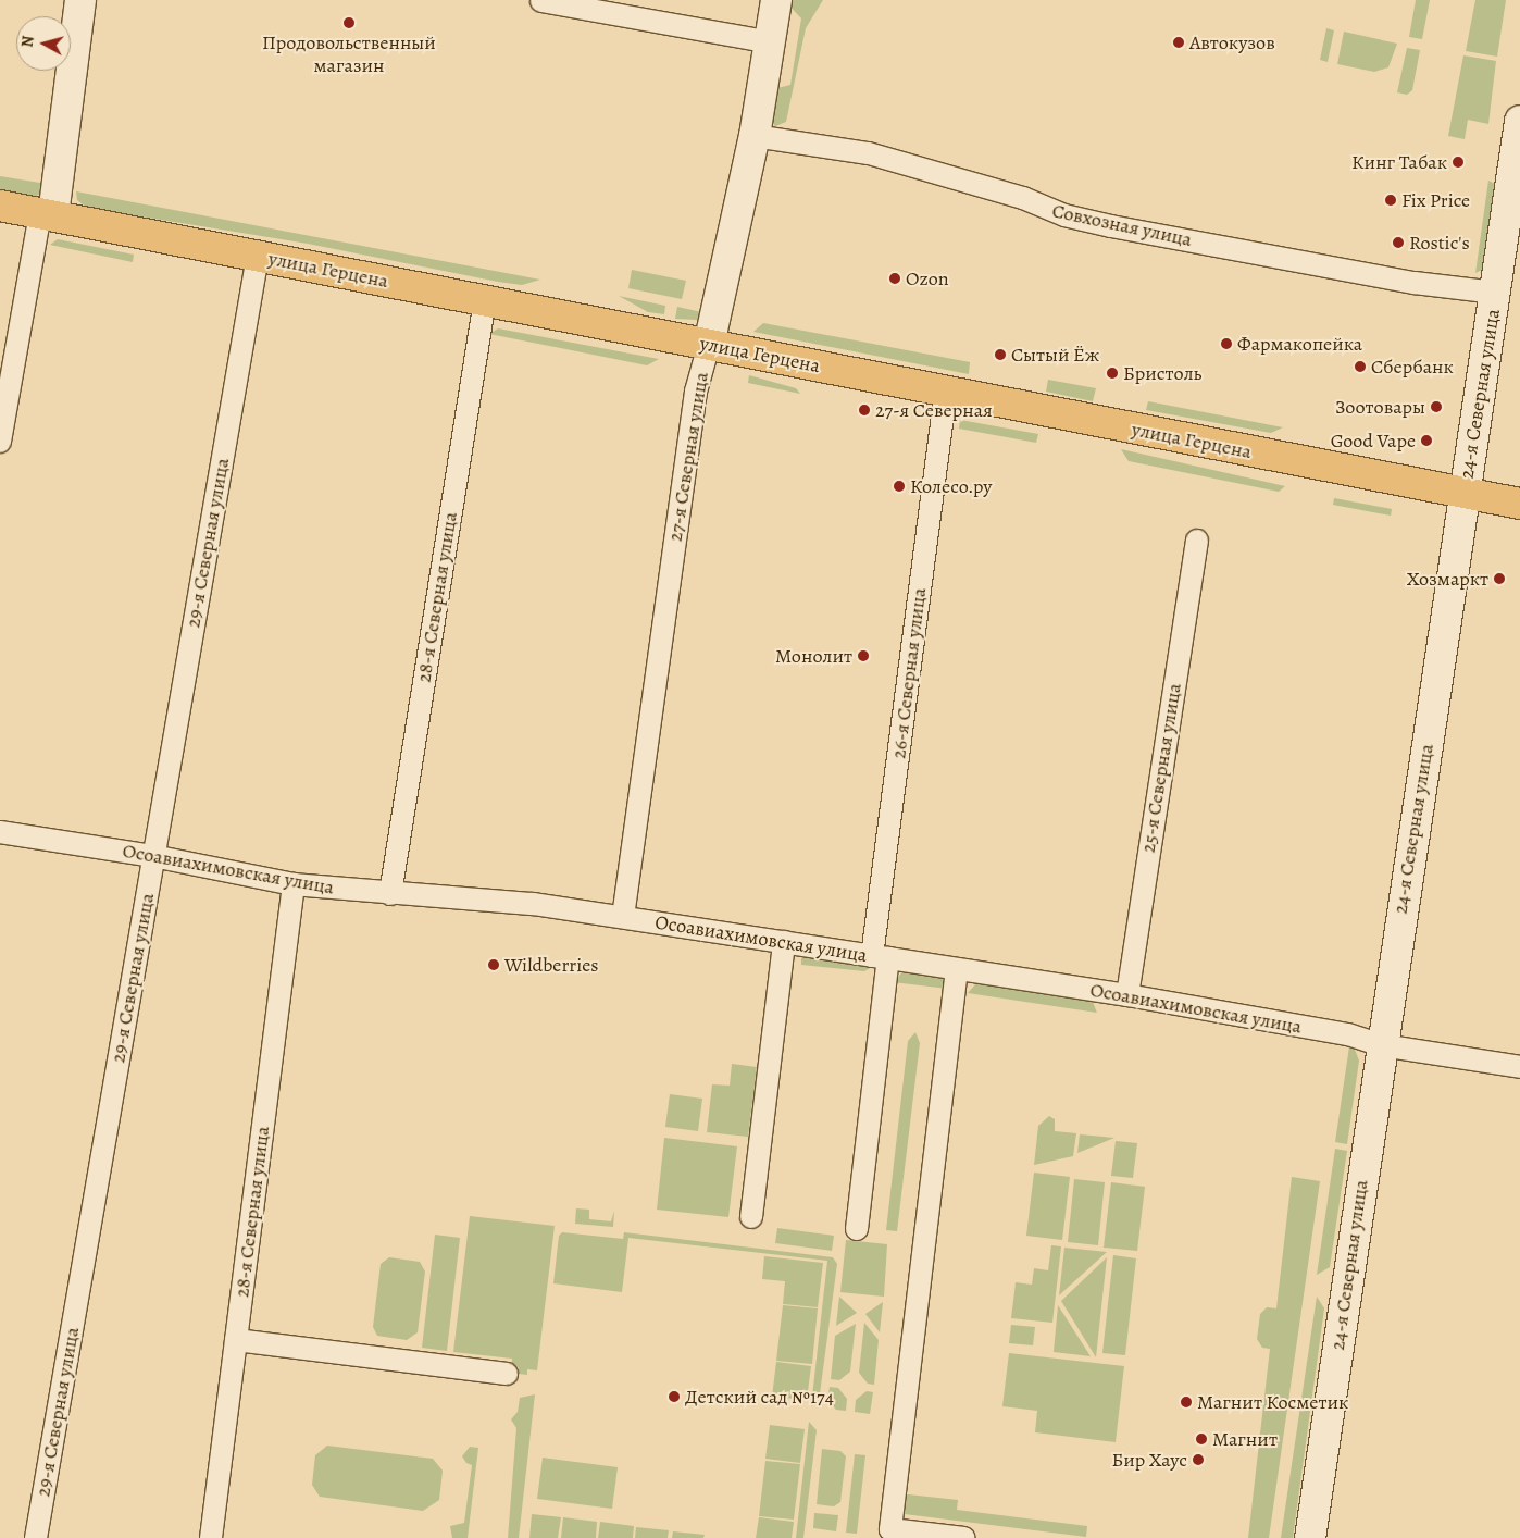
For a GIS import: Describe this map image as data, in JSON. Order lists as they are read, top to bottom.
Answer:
{
  "streets": {
    "main road": ["улица Герцена", "24-я Северная улица", "27-я Северная улица"],
    "street": [
      "Совхозная улица",
      "29-я Северная улица",
      "28-я Северная улица",
      "26-я Северная улица",
      "25-я Северная улица",
      "Осоавиахимовская улица"
    ]
  },
  "crossings": [
    ["Совхозная улица", "24-я Северная улица"],
    ["Совхозная улица", "27-я Северная улица"],
    ["улица Герцена", "24-я Северная улица"],
    ["улица Герцена", "27-я Северная улица"],
    ["улица Герцена", "29-я Северная улица"],
    ["улица Герцена", "28-я Северная улица"],
    ["улица Герцена", "26-я Северная улица"],
    ["24-я Северная улица", "Осоавиахимовская улица"],
    ["27-я Северная улица", "Осоавиахимовская улица"],
    ["29-я Северная улица", "Осоавиахимовская улица"],
    ["28-я Северная улица", "Осоавиахимовская улица"],
    ["26-я Северная улица", "Осоавиахимовская улица"],
    ["25-я Северная улица", "Осоавиахимовская улица"]
  ],
  "places": [
    "Продовольственный магазин",
    "Автокузов",
    "Кинг Табак",
    "Fix Price",
    "Rostic's",
    "Ozon",
    "Фармакопейка",
    "Сытый Ёж",
    "Сбербанк",
    "Бристоль",
    "Зоотовары",
    "27-я Северная",
    "Good Vape",
    "Колесо.ру",
    "Хозмаркт",
    "Монолит",
    "Wildberries",
    "Детский сад №174",
    "Магнит Косметик",
    "Магнит",
    "Бир Хаус"
  ],
  "north": "left"
}
